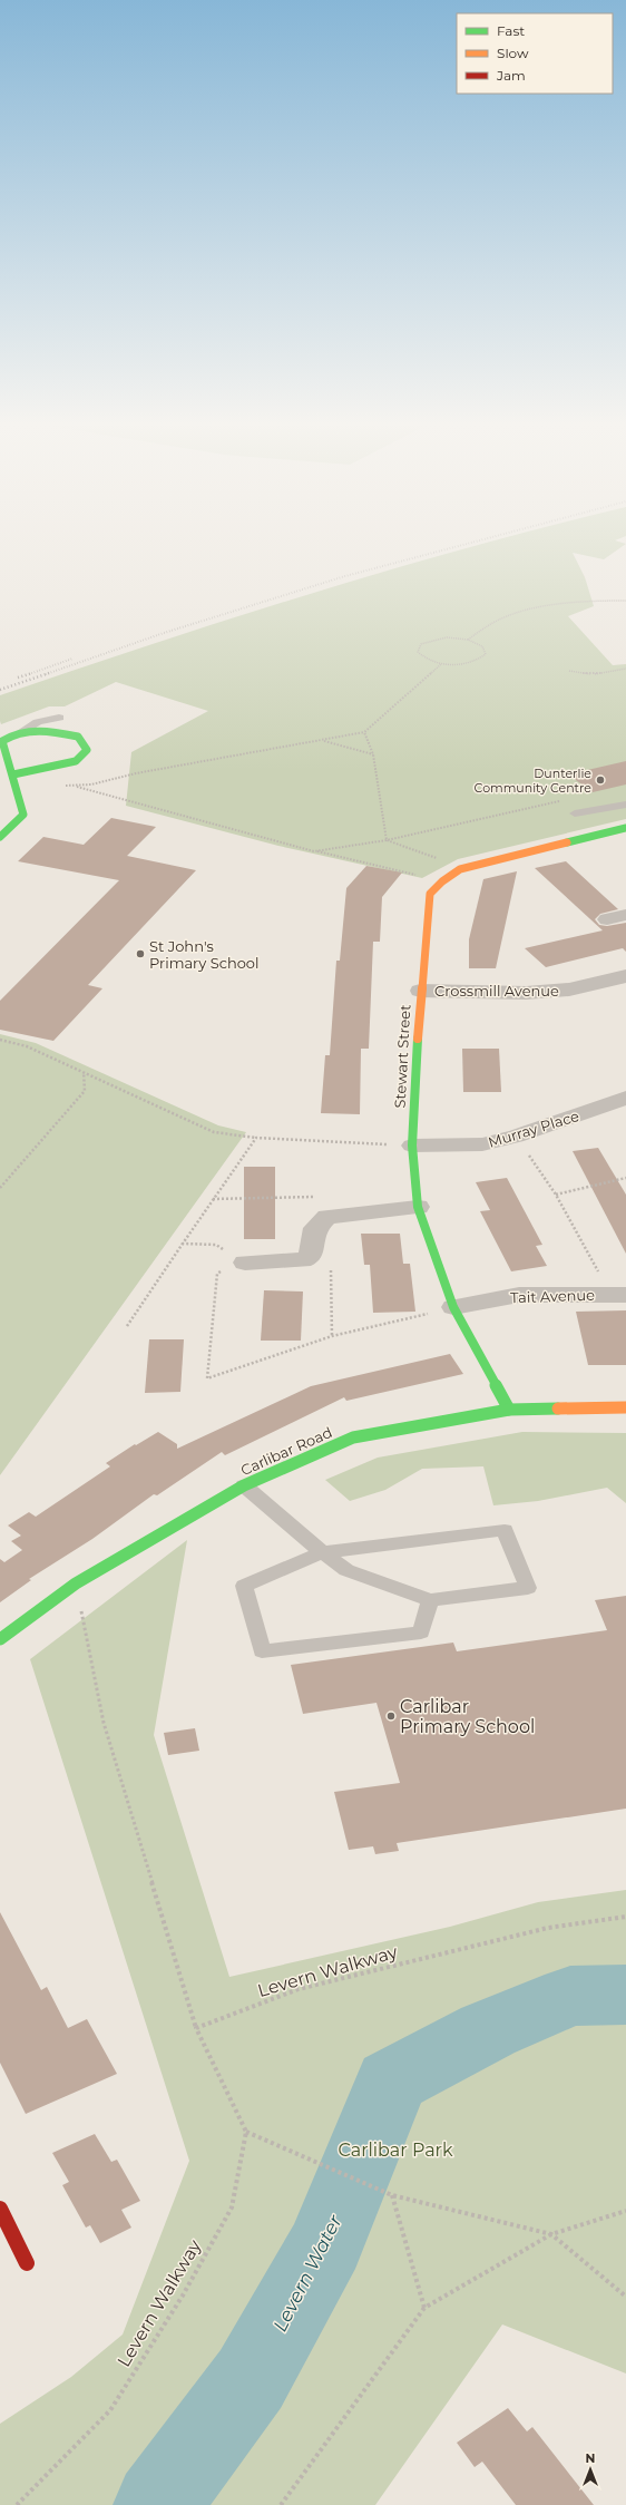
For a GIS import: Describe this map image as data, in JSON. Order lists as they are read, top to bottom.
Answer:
{
  "streets": {
    "street": [
      "Crossmill Avenue",
      "Stewart Street",
      "Murray Place",
      "Tait Avenue",
      "Carlibar Road"
    ],
    "path": ["Levern Walkway"]
  },
  "crossings": [
    ["Crossmill Avenue", "Stewart Street"],
    ["Stewart Street", "Murray Place"],
    ["Stewart Street", "Tait Avenue"],
    ["Stewart Street", "Carlibar Road"]
  ],
  "water": ["Levern Water"],
  "parks": ["Carlibar Park"],
  "places": ["Dunterlie Community Centre", "St John's Primary School", "Carlibar Primary School"],
  "legend": ["Fast", "Slow", "Jam"],
  "north": "top"
}
